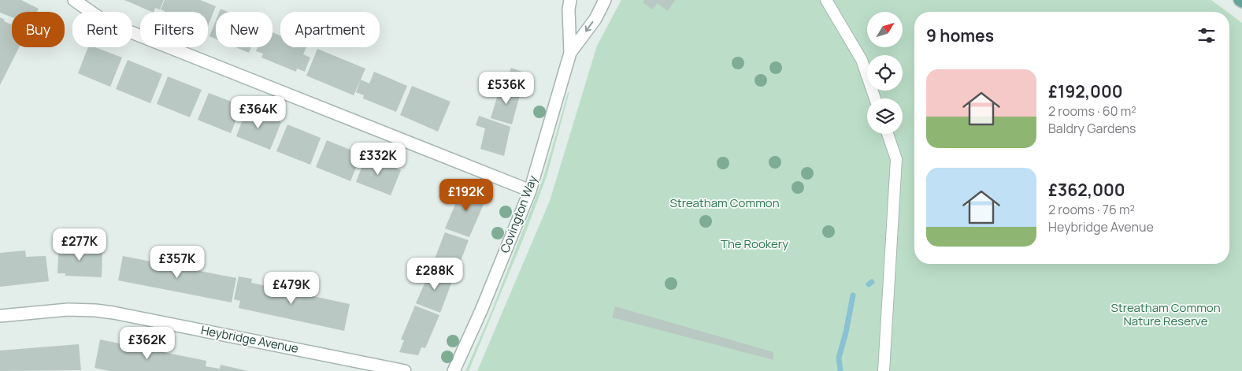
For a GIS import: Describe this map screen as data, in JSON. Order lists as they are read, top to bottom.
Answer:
{
  "streets": {
    "street": ["Covington Way", "Heybridge Avenue"]
  },
  "parks": ["Streatham Common", "The Rookery", "Streatham Common Nature Reserve"],
  "north": "top right",
  "page": {
    "chip": [
      "Buy",
      "Rent",
      "Filters",
      "New",
      "Apartment"
    ],
    "heading": "9 homes",
    "list": [
      {
        "name": "£192,000",
        "note": "2 rooms · 60 m² · Baldry Gardens"
      },
      {
        "name": "£362,000",
        "note": "2 rooms · 76 m² · Heybridge Avenue"
      }
    ],
    "price": [
      "£536K",
      "£364K",
      "£332K",
      "£192K",
      "£277K",
      "£357K",
      "£288K",
      "£479K",
      "£362K"
    ]
  }
}
